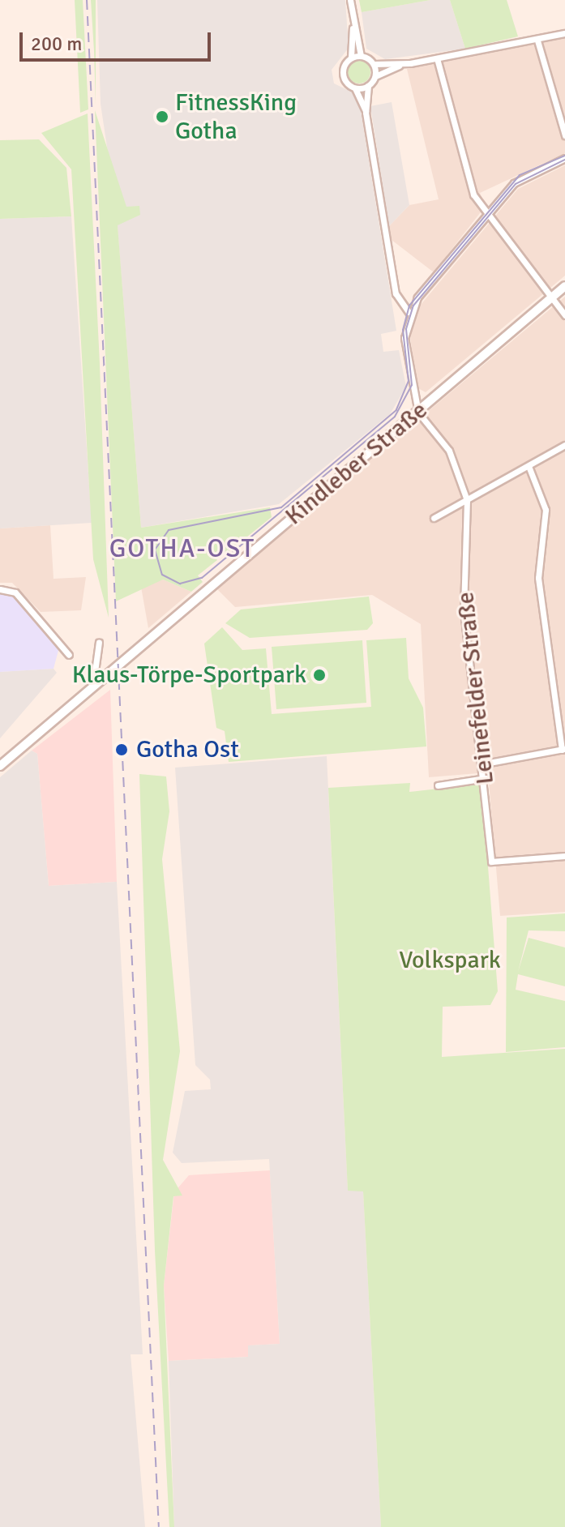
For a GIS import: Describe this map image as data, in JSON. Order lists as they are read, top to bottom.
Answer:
{
  "streets": {
    "main road": ["Kindleber Straße"],
    "street": ["Leinefelder Straße"]
  },
  "crossings": [
    ["Kindleber Straße", "Leinefelder Straße"]
  ],
  "districts": ["GOTHA-OST"],
  "parks": ["Volkspark"],
  "places": ["FitnessKing Gotha", "Klaus-Törpe-Sportpark", "Gotha Ost"],
  "scale_bar": "200 m"
}
